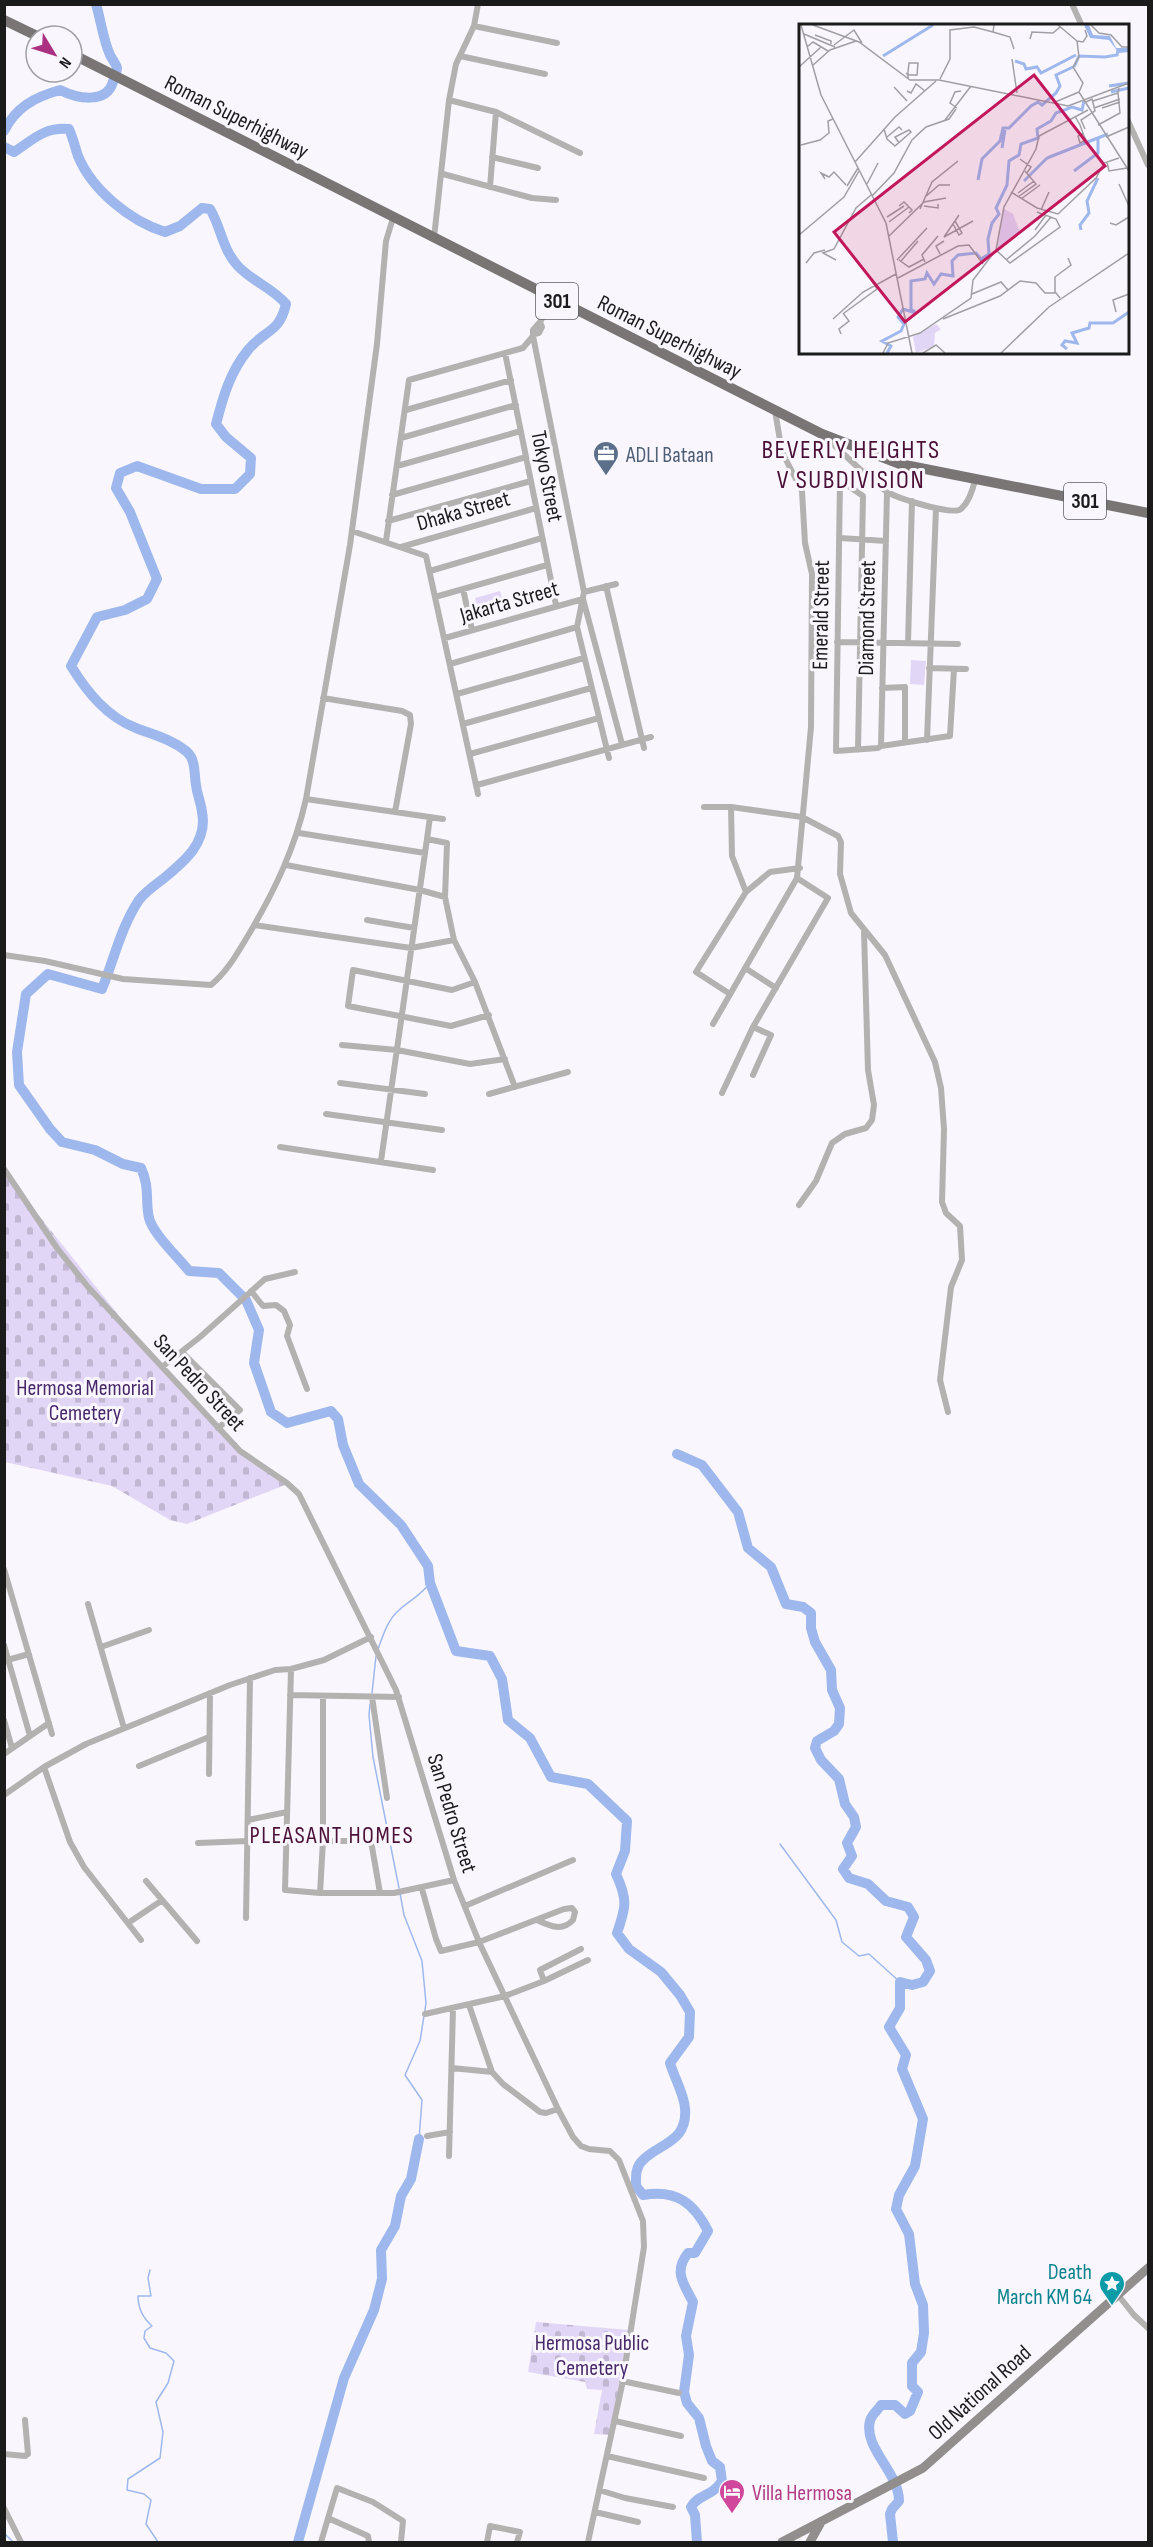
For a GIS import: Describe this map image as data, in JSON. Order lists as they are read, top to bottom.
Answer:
{
  "streets": {
    "main road": ["Roman Superhighway", "301", "Old National Road"],
    "street": [
      "Tokyo Street",
      "Dhaka Street",
      "Jakarta Street",
      "Emerald Street",
      "Diamond Street",
      "San Pedro Street"
    ]
  },
  "crossings": [
    ["Tokyo Street", "Dhaka Street"],
    ["Tokyo Street", "Jakarta Street"]
  ],
  "districts": ["BEVERLY HEIGHTS V SUBDIVISION", "PLEASANT HOMES"],
  "parks": ["Hermosa Memorial Cemetery", "Hermosa Public Cemetery"],
  "places": {
    "office": ["ADLI Bataan"],
    "place": ["Death March KM 64"],
    "hotel": ["Villa Hermosa"]
  },
  "north": "bottom right"
}
